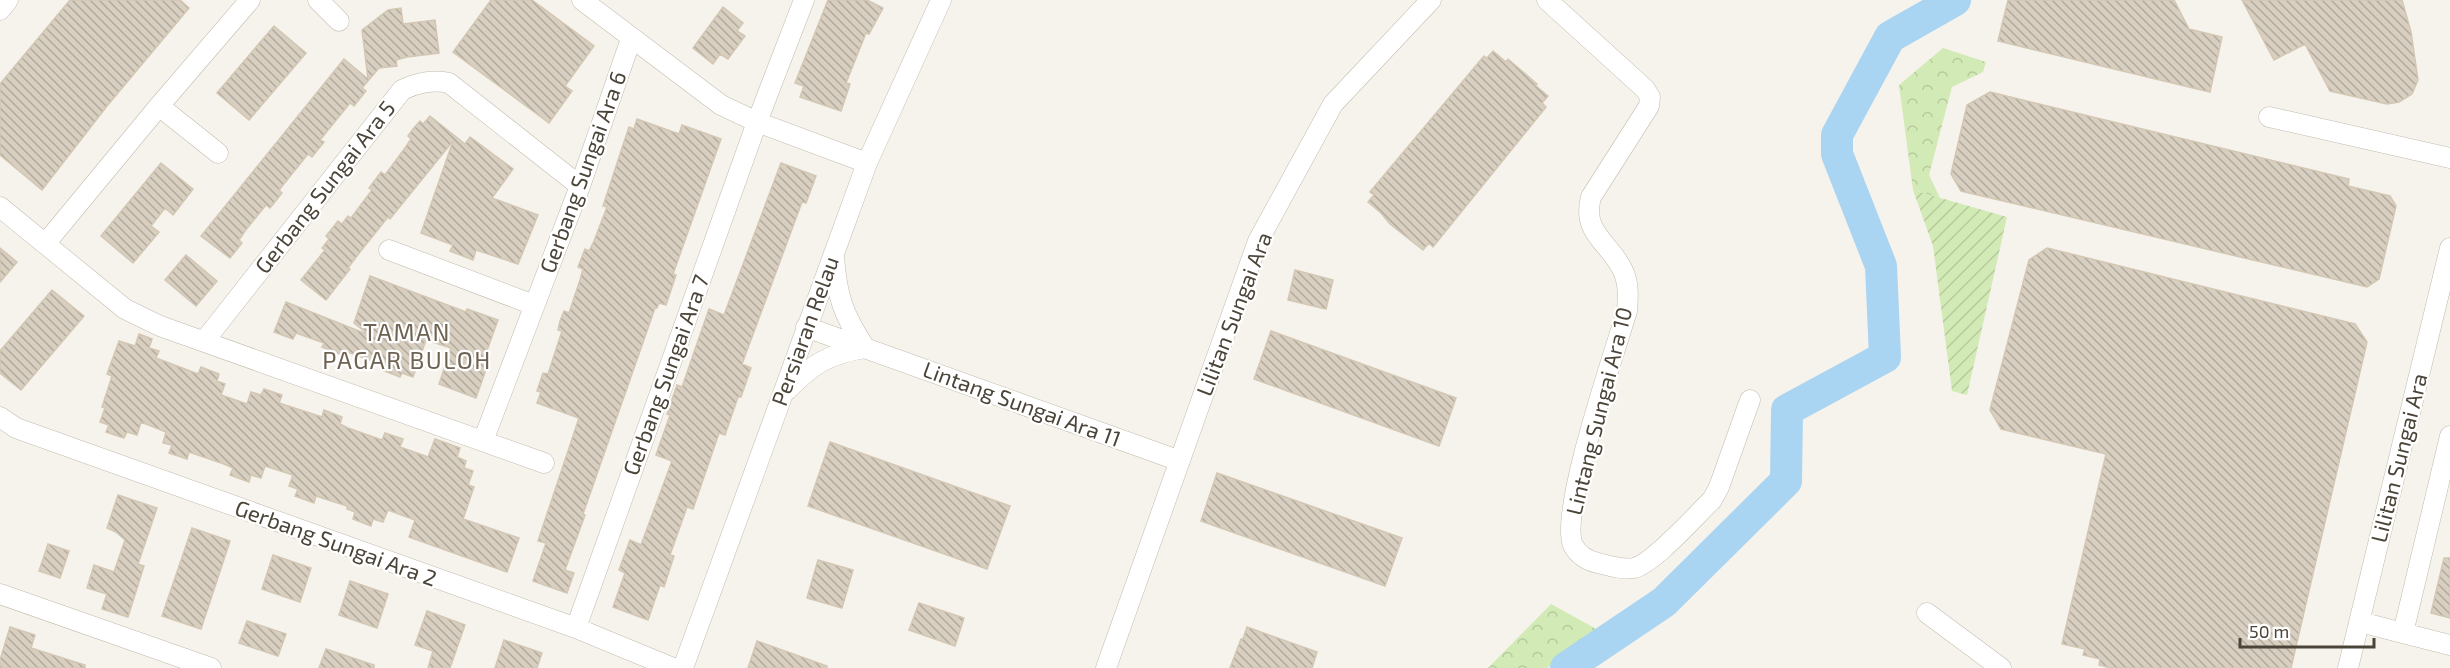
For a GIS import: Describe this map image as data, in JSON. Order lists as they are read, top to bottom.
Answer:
{
  "streets": {
    "street": [
      "Gerbang Sungai Ara 6",
      "Gerbang Sungai Ara 5",
      "Lilitan Sungai Ara",
      "Persiaran Relau",
      "Gerbang Sungai Ara 7",
      "Lintang Sungai Ara 11",
      "Lintang Sungai Ara 10",
      "Gerbang Sungai Ara 2"
    ]
  },
  "crossings": [
    ["Gerbang Sungai Ara 6", "Gerbang Sungai Ara 5"],
    ["Lilitan Sungai Ara", "Lintang Sungai Ara 11"],
    ["Persiaran Relau", "Lintang Sungai Ara 11"],
    ["Gerbang Sungai Ara 7", "Gerbang Sungai Ara 2"]
  ],
  "districts": ["TAMAN PAGAR BULOH"],
  "scale_bar": "50 m"
}
